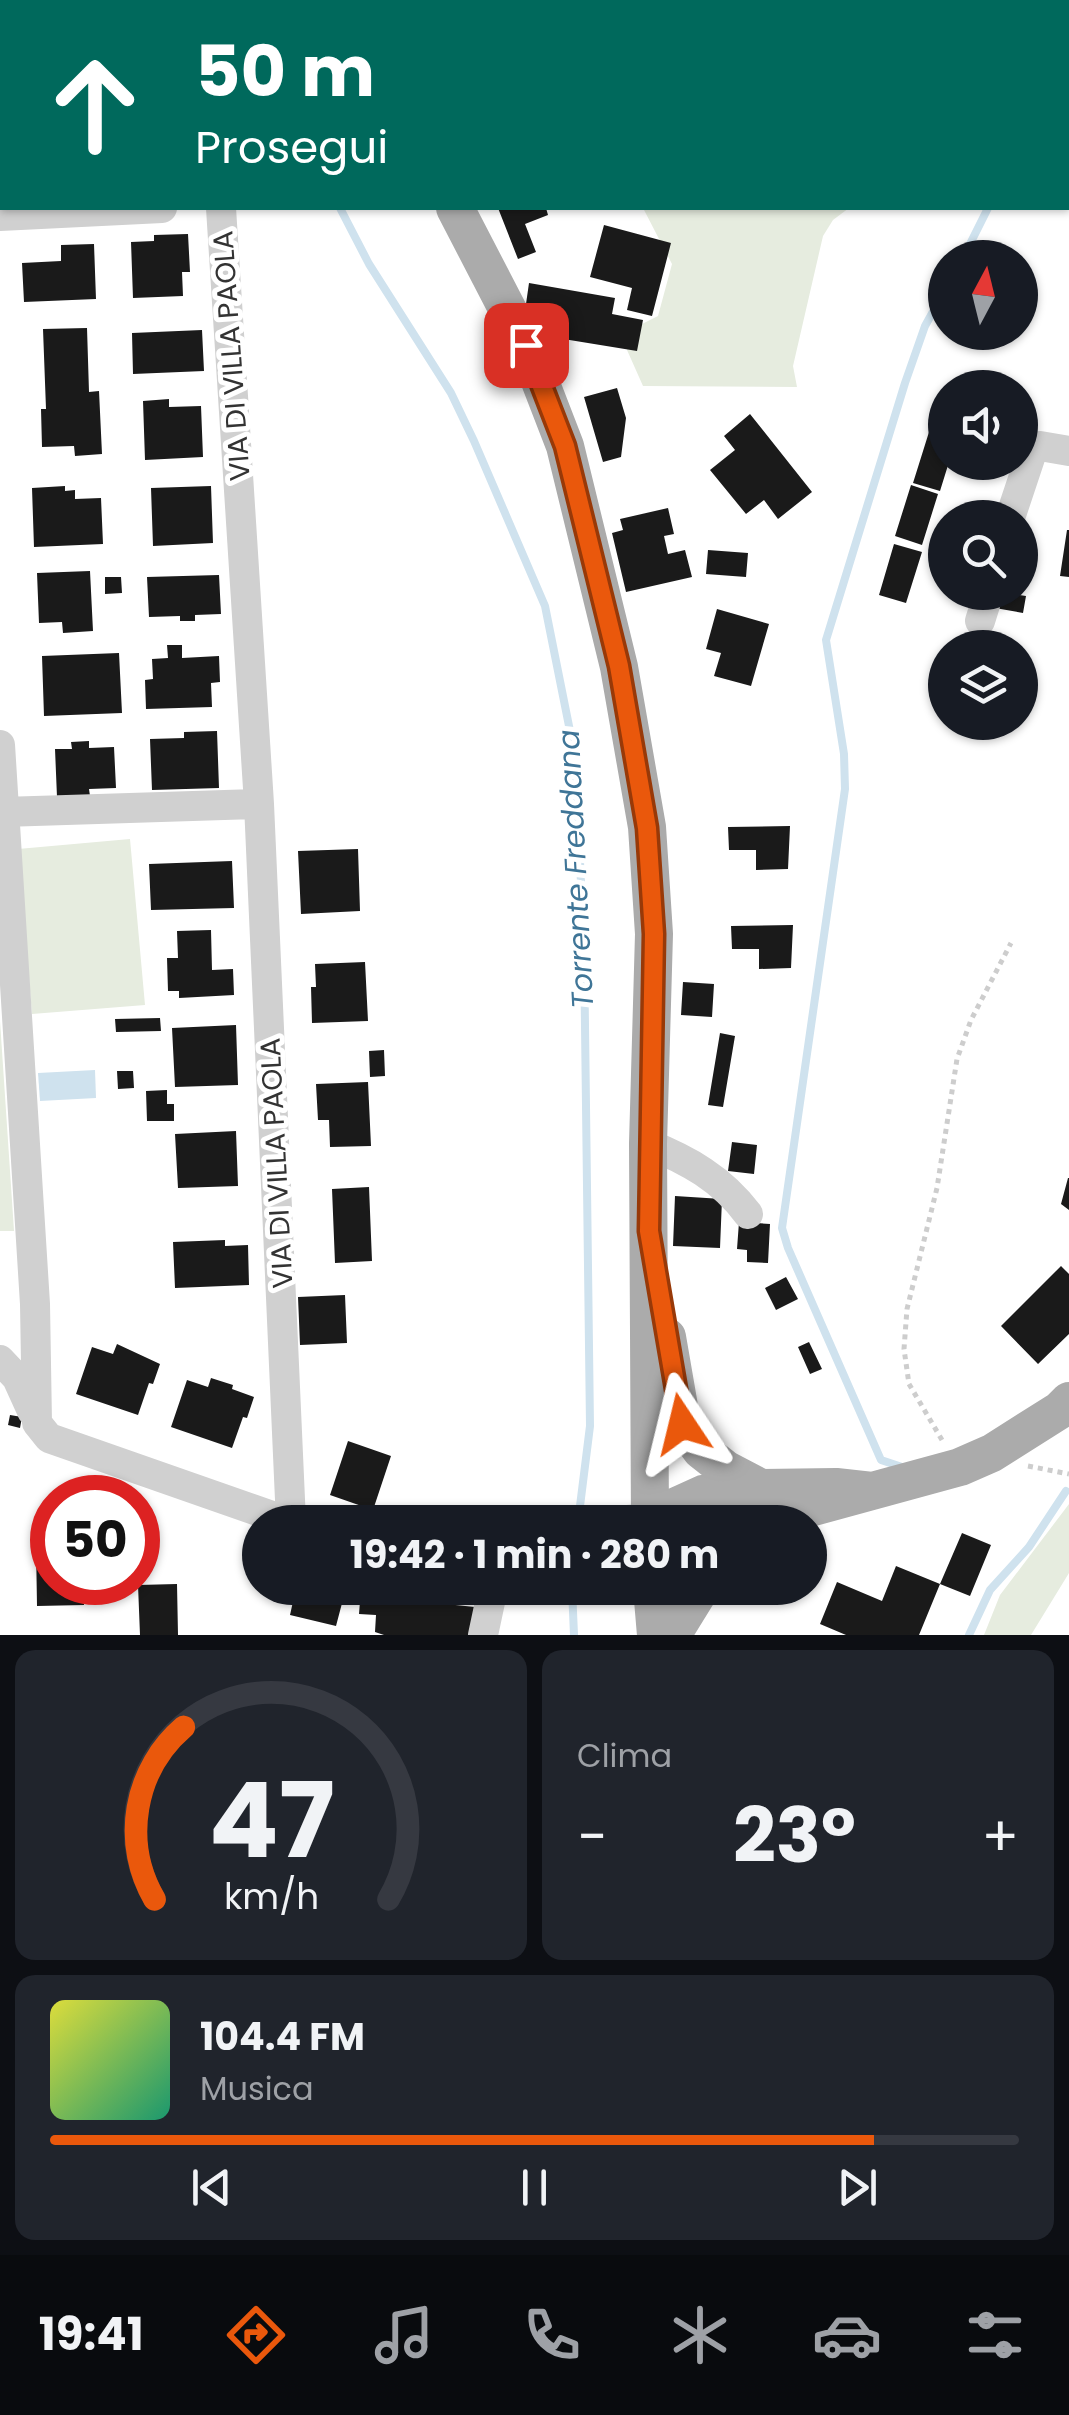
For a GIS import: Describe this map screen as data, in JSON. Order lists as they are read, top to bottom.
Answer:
{
  "streets": {
    "street": ["VIA DI VILLA PAOLA"]
  },
  "water": ["Torrente Freddana"],
  "north": "top",
  "page": {
    "turn": ["50 m", "Prosegui"],
    "limit": "50",
    "trip": "19:42 · 1 min · 280 m",
    "tile": "Clima",
    "heat": ["−", "23°", "+"],
    "song": ["104.4 FM", "Musica"],
    "tabs": "19:41",
    "gauge": ["47", "km/h"]
  }
}
